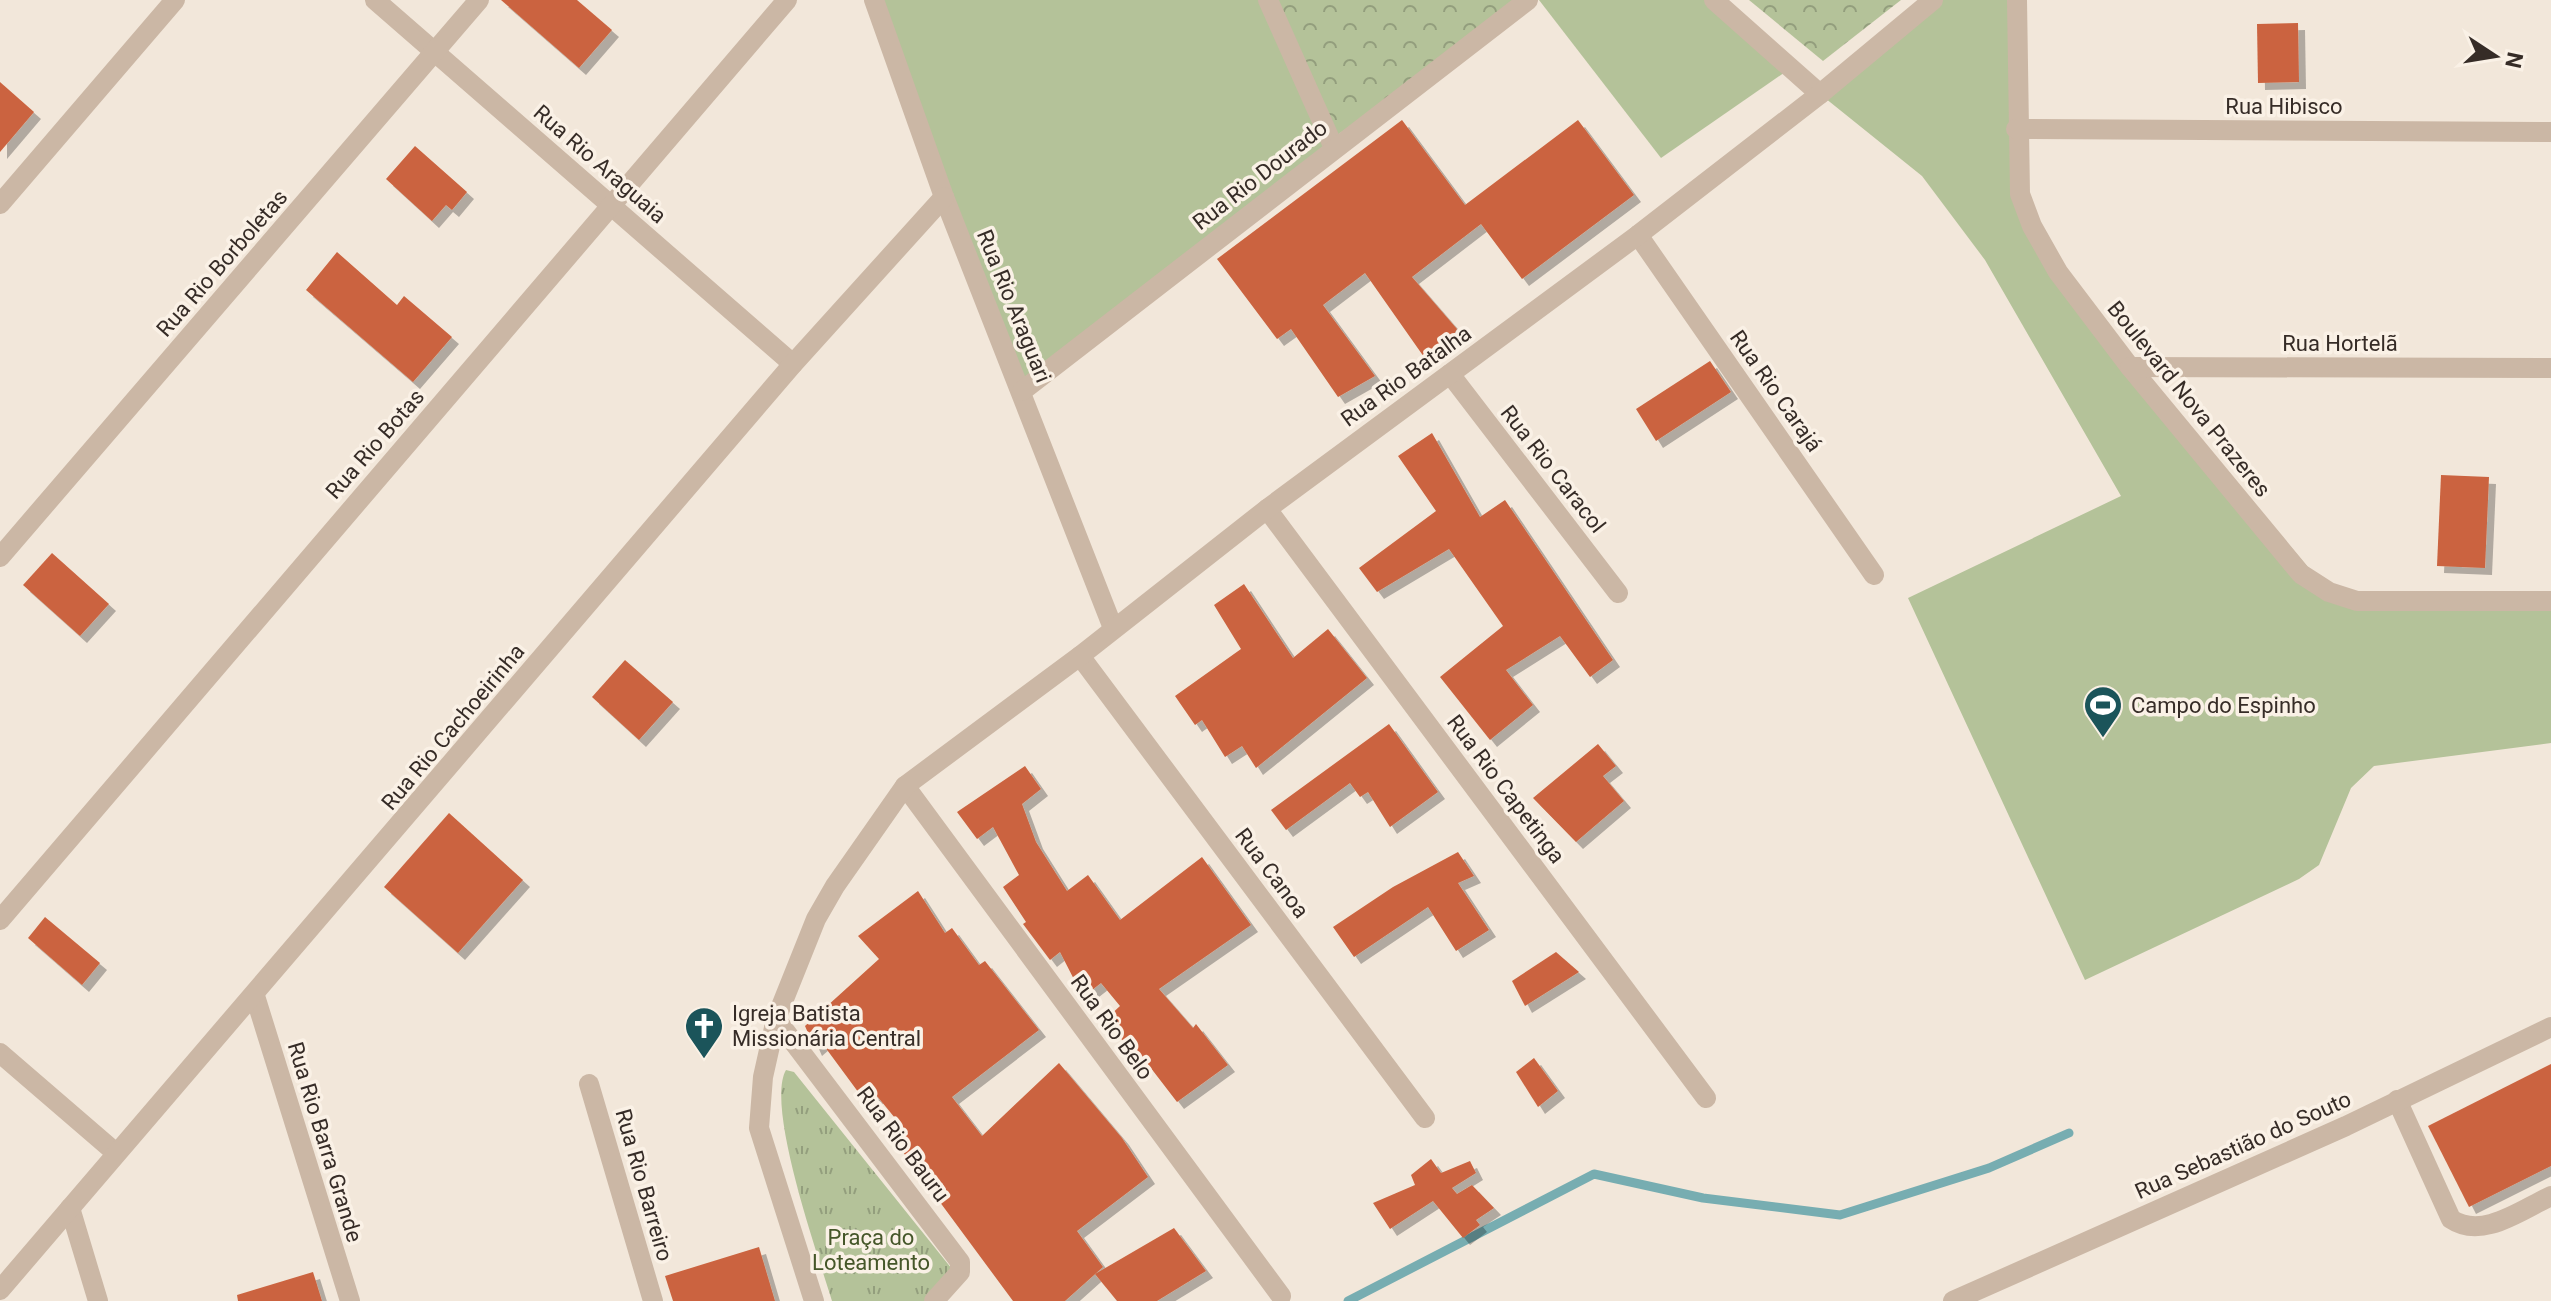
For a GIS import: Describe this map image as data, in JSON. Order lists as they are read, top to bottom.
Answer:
{
  "streets": {
    "street": [
      "Rua Hibisco",
      "Rua Rio Araguaia",
      "Rua Rio Dourado",
      "Rua Rio Borboletas",
      "Rua Rio Araguari",
      "Rua Hortelã",
      "Rua Rio Batalha",
      "Rua Rio Carajá",
      "Boulevard Nova Prazeres",
      "Rua Rio Botas",
      "Rua Rio Caracol",
      "Rua Rio Cachoeirinha",
      "Rua Rio Capetinga",
      "Rua Canoa",
      "Rua Rio Belo",
      "Rua Rio Barra Grande",
      "Rua Rio Bauru",
      "Rua Sebastião do Souto",
      "Rua Rio Barreiro"
    ]
  },
  "crossings": [
    ["Rua Hibisco", "Boulevard Nova Prazeres"],
    ["Rua Rio Araguaia", "Rua Rio Borboletas"],
    ["Rua Rio Araguaia", "Rua Rio Botas"],
    ["Rua Rio Araguaia", "Rua Rio Cachoeirinha"],
    ["Rua Rio Dourado", "Rua Rio Araguari"],
    ["Rua Rio Araguari", "Rua Rio Batalha"],
    ["Rua Rio Araguari", "Rua Rio Cachoeirinha"],
    ["Rua Hortelã", "Boulevard Nova Prazeres"],
    ["Rua Rio Batalha", "Rua Rio Carajá"],
    ["Rua Rio Batalha", "Rua Rio Caracol"],
    ["Rua Rio Batalha", "Rua Rio Capetinga"],
    ["Rua Rio Batalha", "Rua Canoa"],
    ["Rua Rio Batalha", "Rua Rio Belo"],
    ["Rua Rio Batalha", "Rua Rio Bauru"],
    ["Rua Rio Cachoeirinha", "Rua Rio Barra Grande"]
  ],
  "parks": ["Praça do Loteamento"],
  "places": {
    "sports": ["Campo do Espinho"],
    "church": ["Igreja Batista Missionária Central"]
  },
  "north": "right"
}
